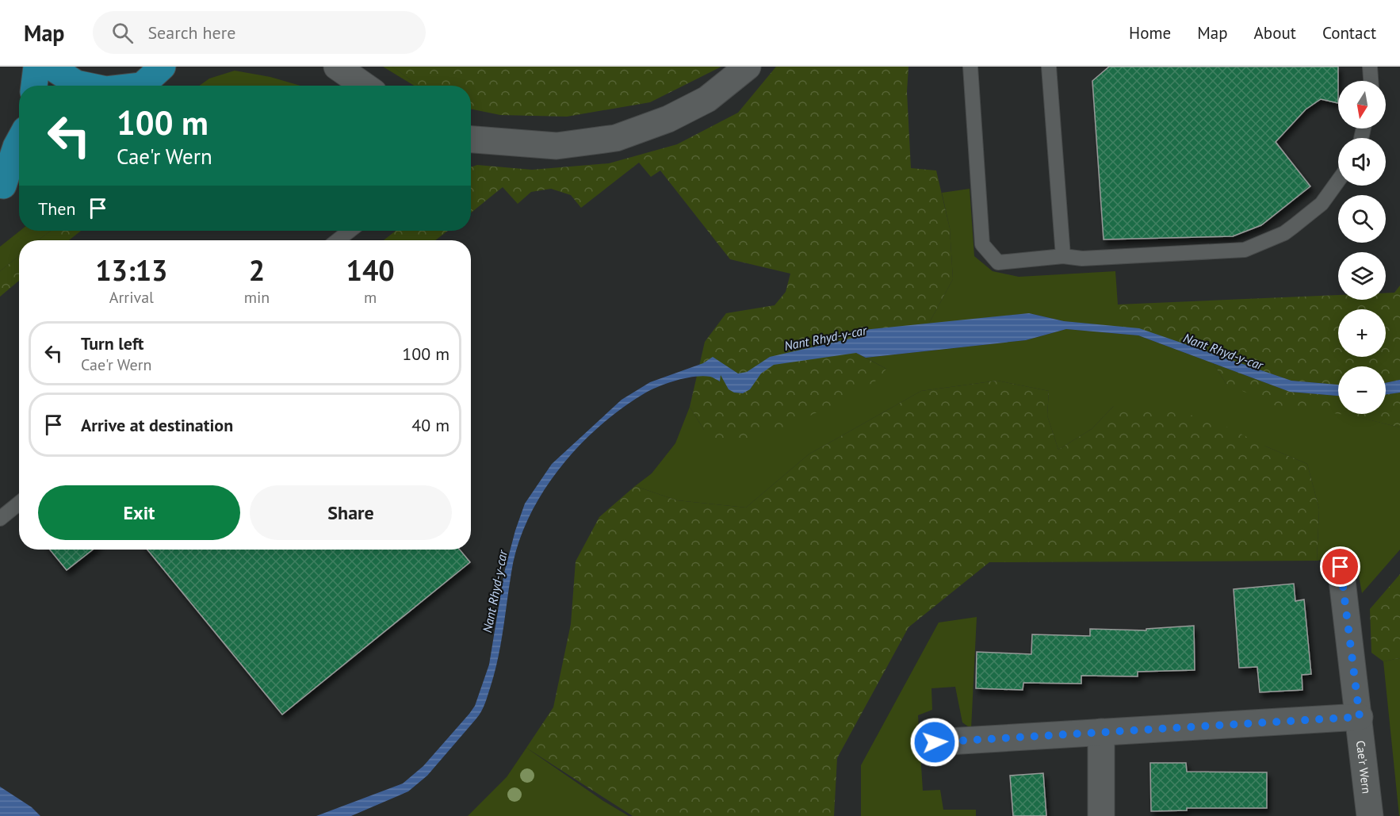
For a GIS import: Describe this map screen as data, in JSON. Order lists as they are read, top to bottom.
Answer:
{
  "streets": {
    "street": ["Cae'r Wern"]
  },
  "water": ["Nant Rhyd-y-car"],
  "north": "bottom",
  "page": {
    "header": "Map",
    "search": "Search here",
    "nav": [
      "Home",
      "Map",
      "About",
      "Contact"
    ],
    "map_buttons": ["+", "−"],
    "turn": ["100 m", "Cae'r Wern"],
    "then": "Then",
    "eta": [
      "13:13",
      "Arrival",
      "2",
      "min",
      "140",
      "m"
    ],
    "list": [
      {
        "name": "Turn left",
        "note": "Cae'r Wern",
        "value": "100 m"
      },
      {
        "name": "Arrive at destination",
        "value": "40 m"
      }
    ],
    "buttons": ["Exit", "Share"]
  }
}
